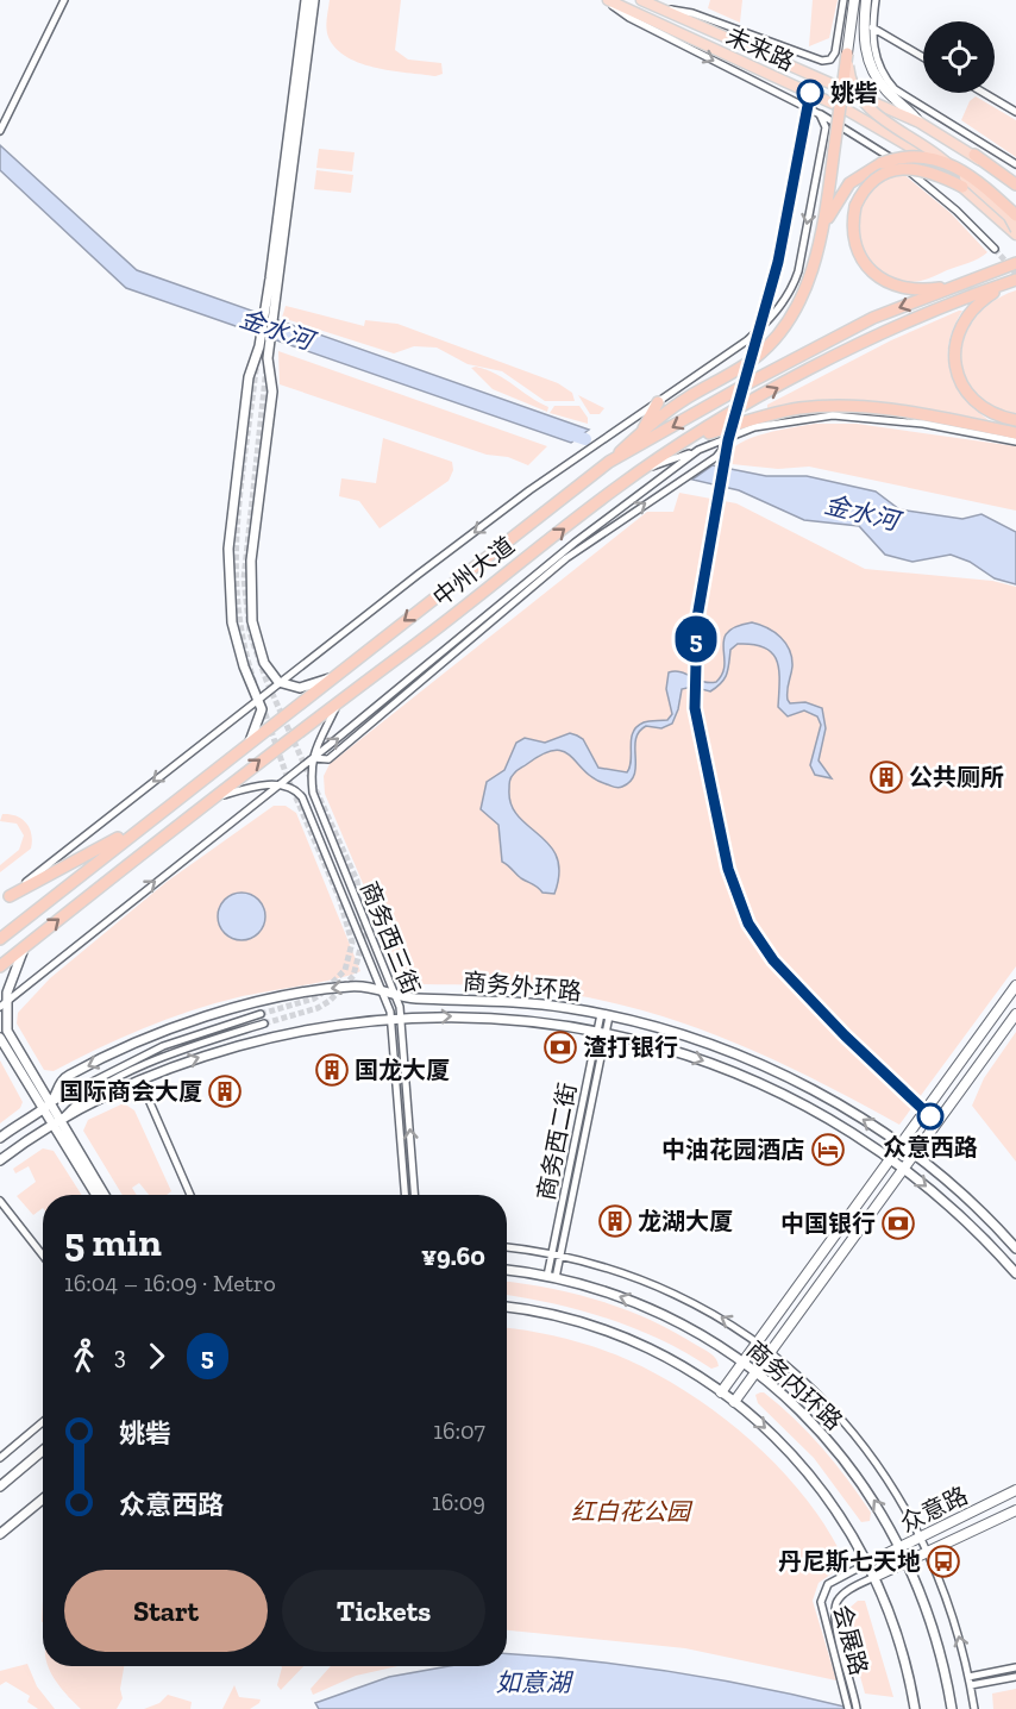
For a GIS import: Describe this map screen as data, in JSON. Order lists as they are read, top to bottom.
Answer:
{
  "streets": {
    "highway": ["中州大道"],
    "main road": ["未来路", "众意路"],
    "street": [
      "商务西三街",
      "商务外环路",
      "商务西二街",
      "商务内环路",
      "会展路"
    ]
  },
  "crossings": [
    ["中州大道", "商务西三街"],
    ["商务西三街", "商务外环路"],
    ["商务外环路", "商务西二街"],
    ["商务西二街", "商务内环路"],
    ["商务内环路", "众意路"],
    ["众意路", "会展路"]
  ],
  "water": ["金水河", "如意湖"],
  "parks": ["红白花公园"],
  "places": {
    "other": ["姚砦", "众意西路"],
    "building": [
      "公共厕所",
      "国龙大厦",
      "国际商会大厦",
      "龙湖大厦"
    ],
    "bank": ["渣打银行", "中国银行"],
    "hotel": ["中油花园酒店"],
    "bus stop": ["丹尼斯七天地"]
  },
  "lines": ["metro line 5"],
  "page": {
    "on_map": "5",
    "heading": ["5 min", "16:04 – 16:09 · Metro", "¥9.60"],
    "legs": ["3", "5"],
    "list": [
      {
        "name": "姚砦",
        "value": "16:07"
      },
      {
        "name": "众意西路",
        "value": "16:09"
      }
    ],
    "buttons": ["Start", "Tickets"]
  }
}
